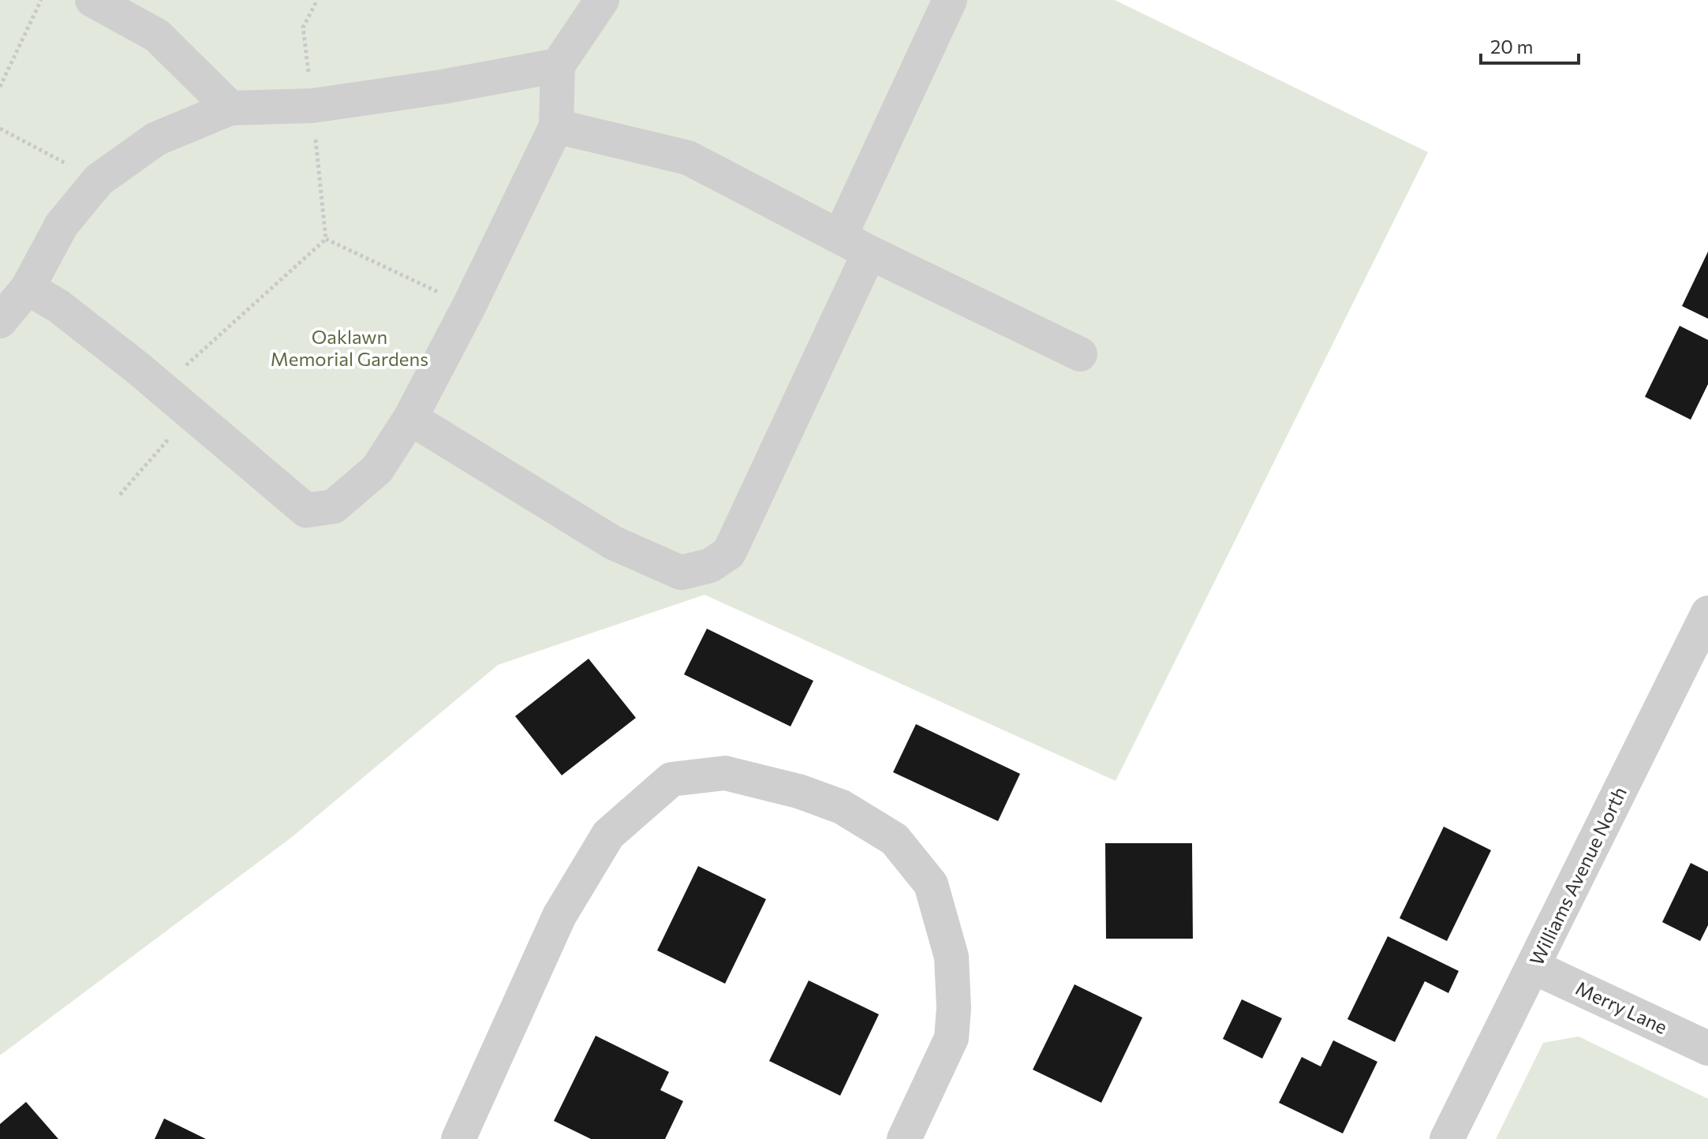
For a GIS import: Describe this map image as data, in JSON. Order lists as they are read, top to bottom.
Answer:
{
  "streets": {
    "street": ["Williams Avenue North", "Merry Lane"]
  },
  "crossings": [
    ["Williams Avenue North", "Merry Lane"]
  ],
  "parks": ["Oaklawn Memorial Gardens"],
  "scale_bar": "20 m"
}
